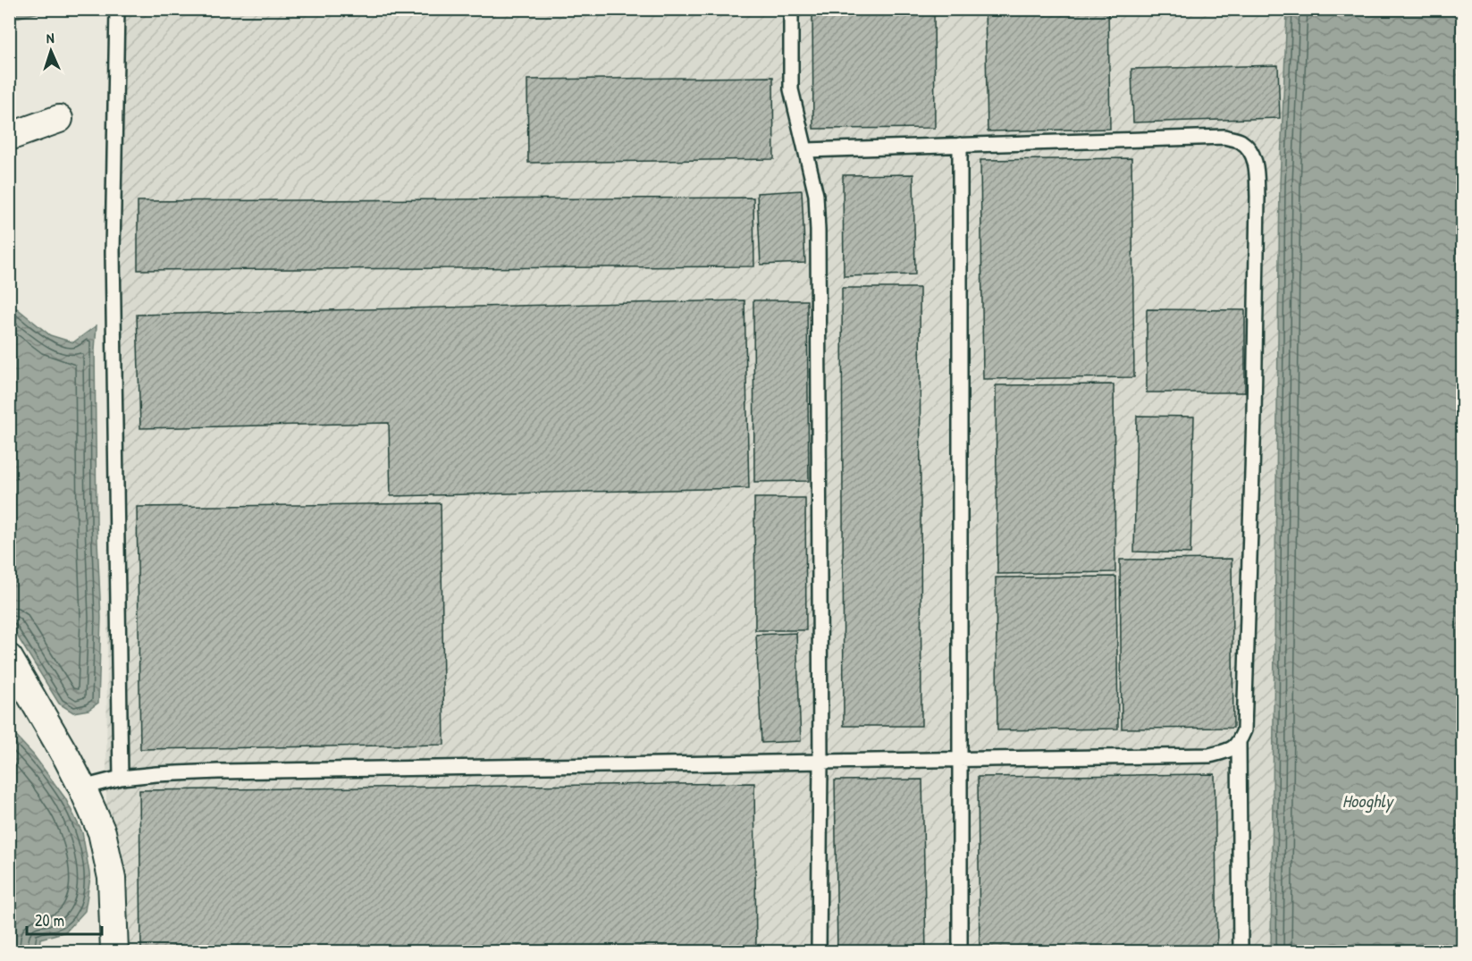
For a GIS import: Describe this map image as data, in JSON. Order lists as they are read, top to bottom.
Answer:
{
  "water": ["Hooghly"],
  "scale_bar": "20 m",
  "north": "top"
}
